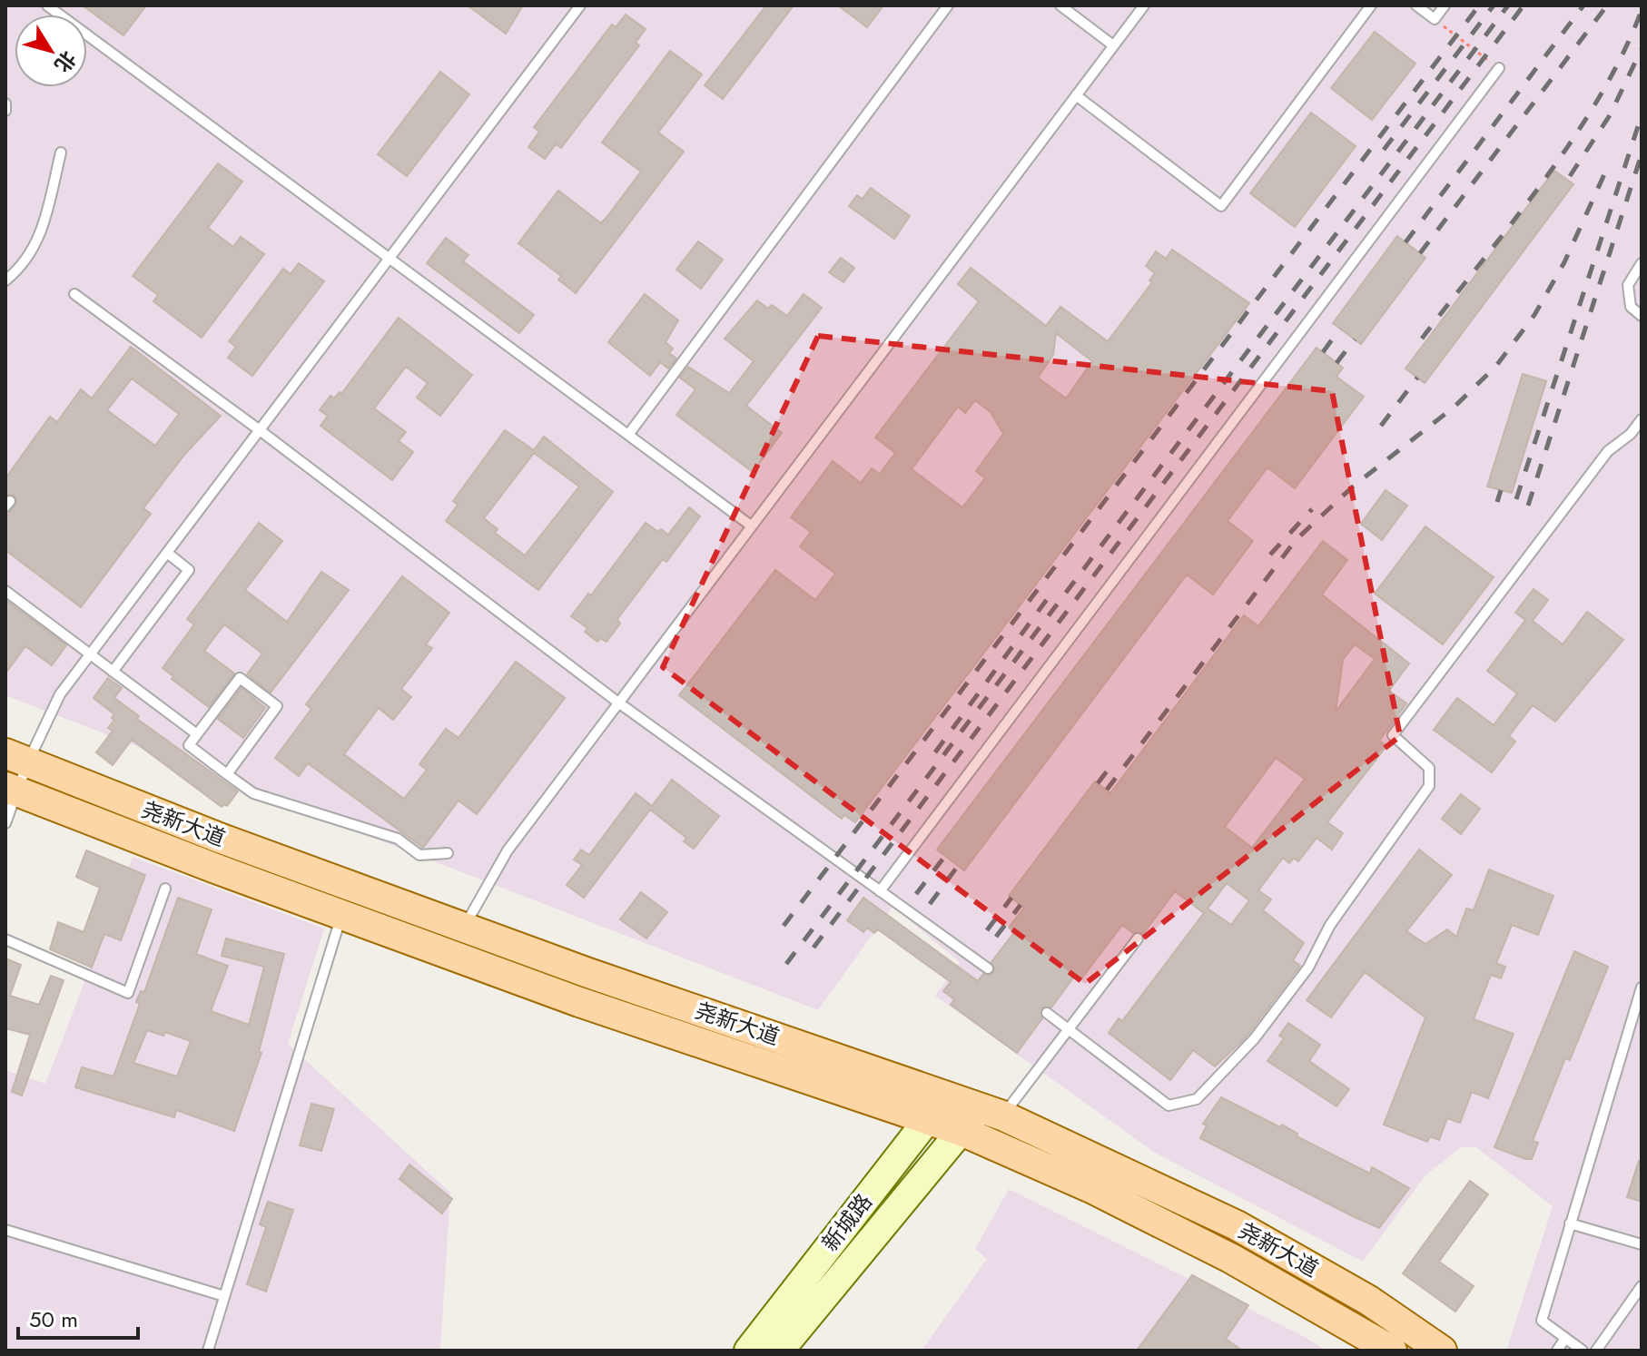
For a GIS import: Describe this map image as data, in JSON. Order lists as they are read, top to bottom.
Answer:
{
  "streets": {
    "main road": ["尧新大道", "新城路"]
  },
  "crossings": [
    ["尧新大道", "新城路"]
  ],
  "scale_bar": "50 m",
  "north": "bottom right"
}
